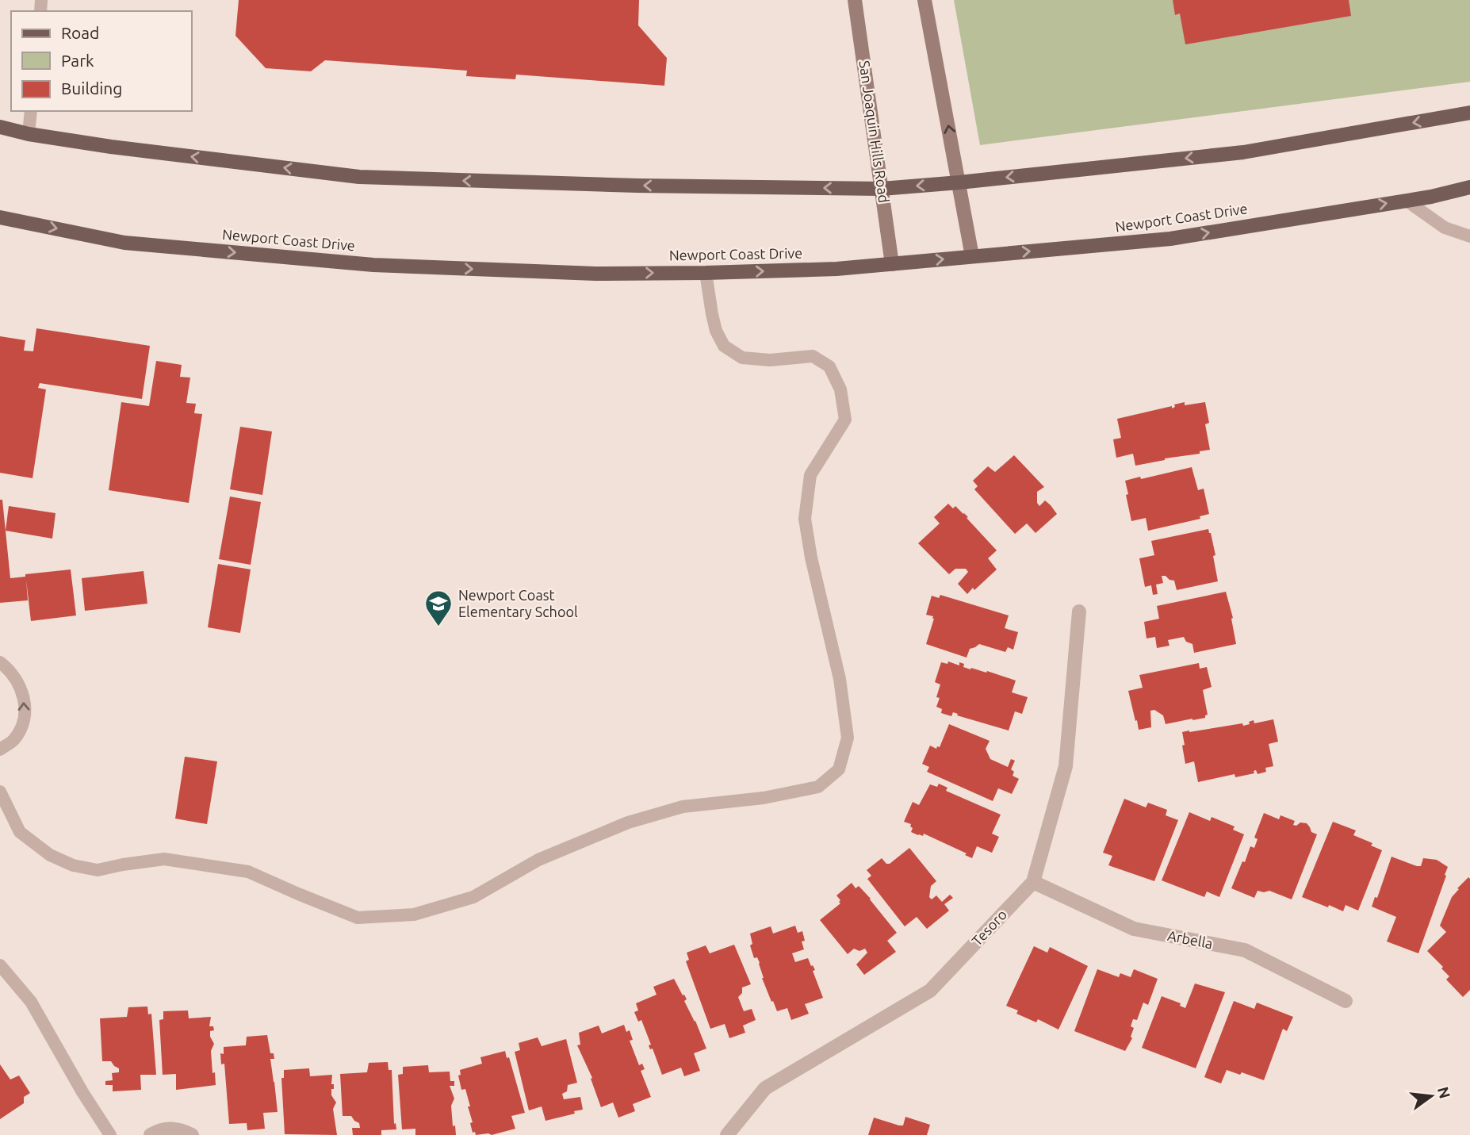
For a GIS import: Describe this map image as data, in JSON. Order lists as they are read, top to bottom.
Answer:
{
  "streets": {
    "main road": ["San Joaquin Hills Road", "Newport Coast Drive"],
    "street": ["Tesoro", "Arbella"]
  },
  "crossings": [
    ["San Joaquin Hills Road", "Newport Coast Drive"],
    ["Tesoro", "Arbella"]
  ],
  "places": {
    "school or university": ["Newport Coast Elementary School"]
  },
  "legend": ["Road", "Park", "Building"],
  "north": "right"
}
